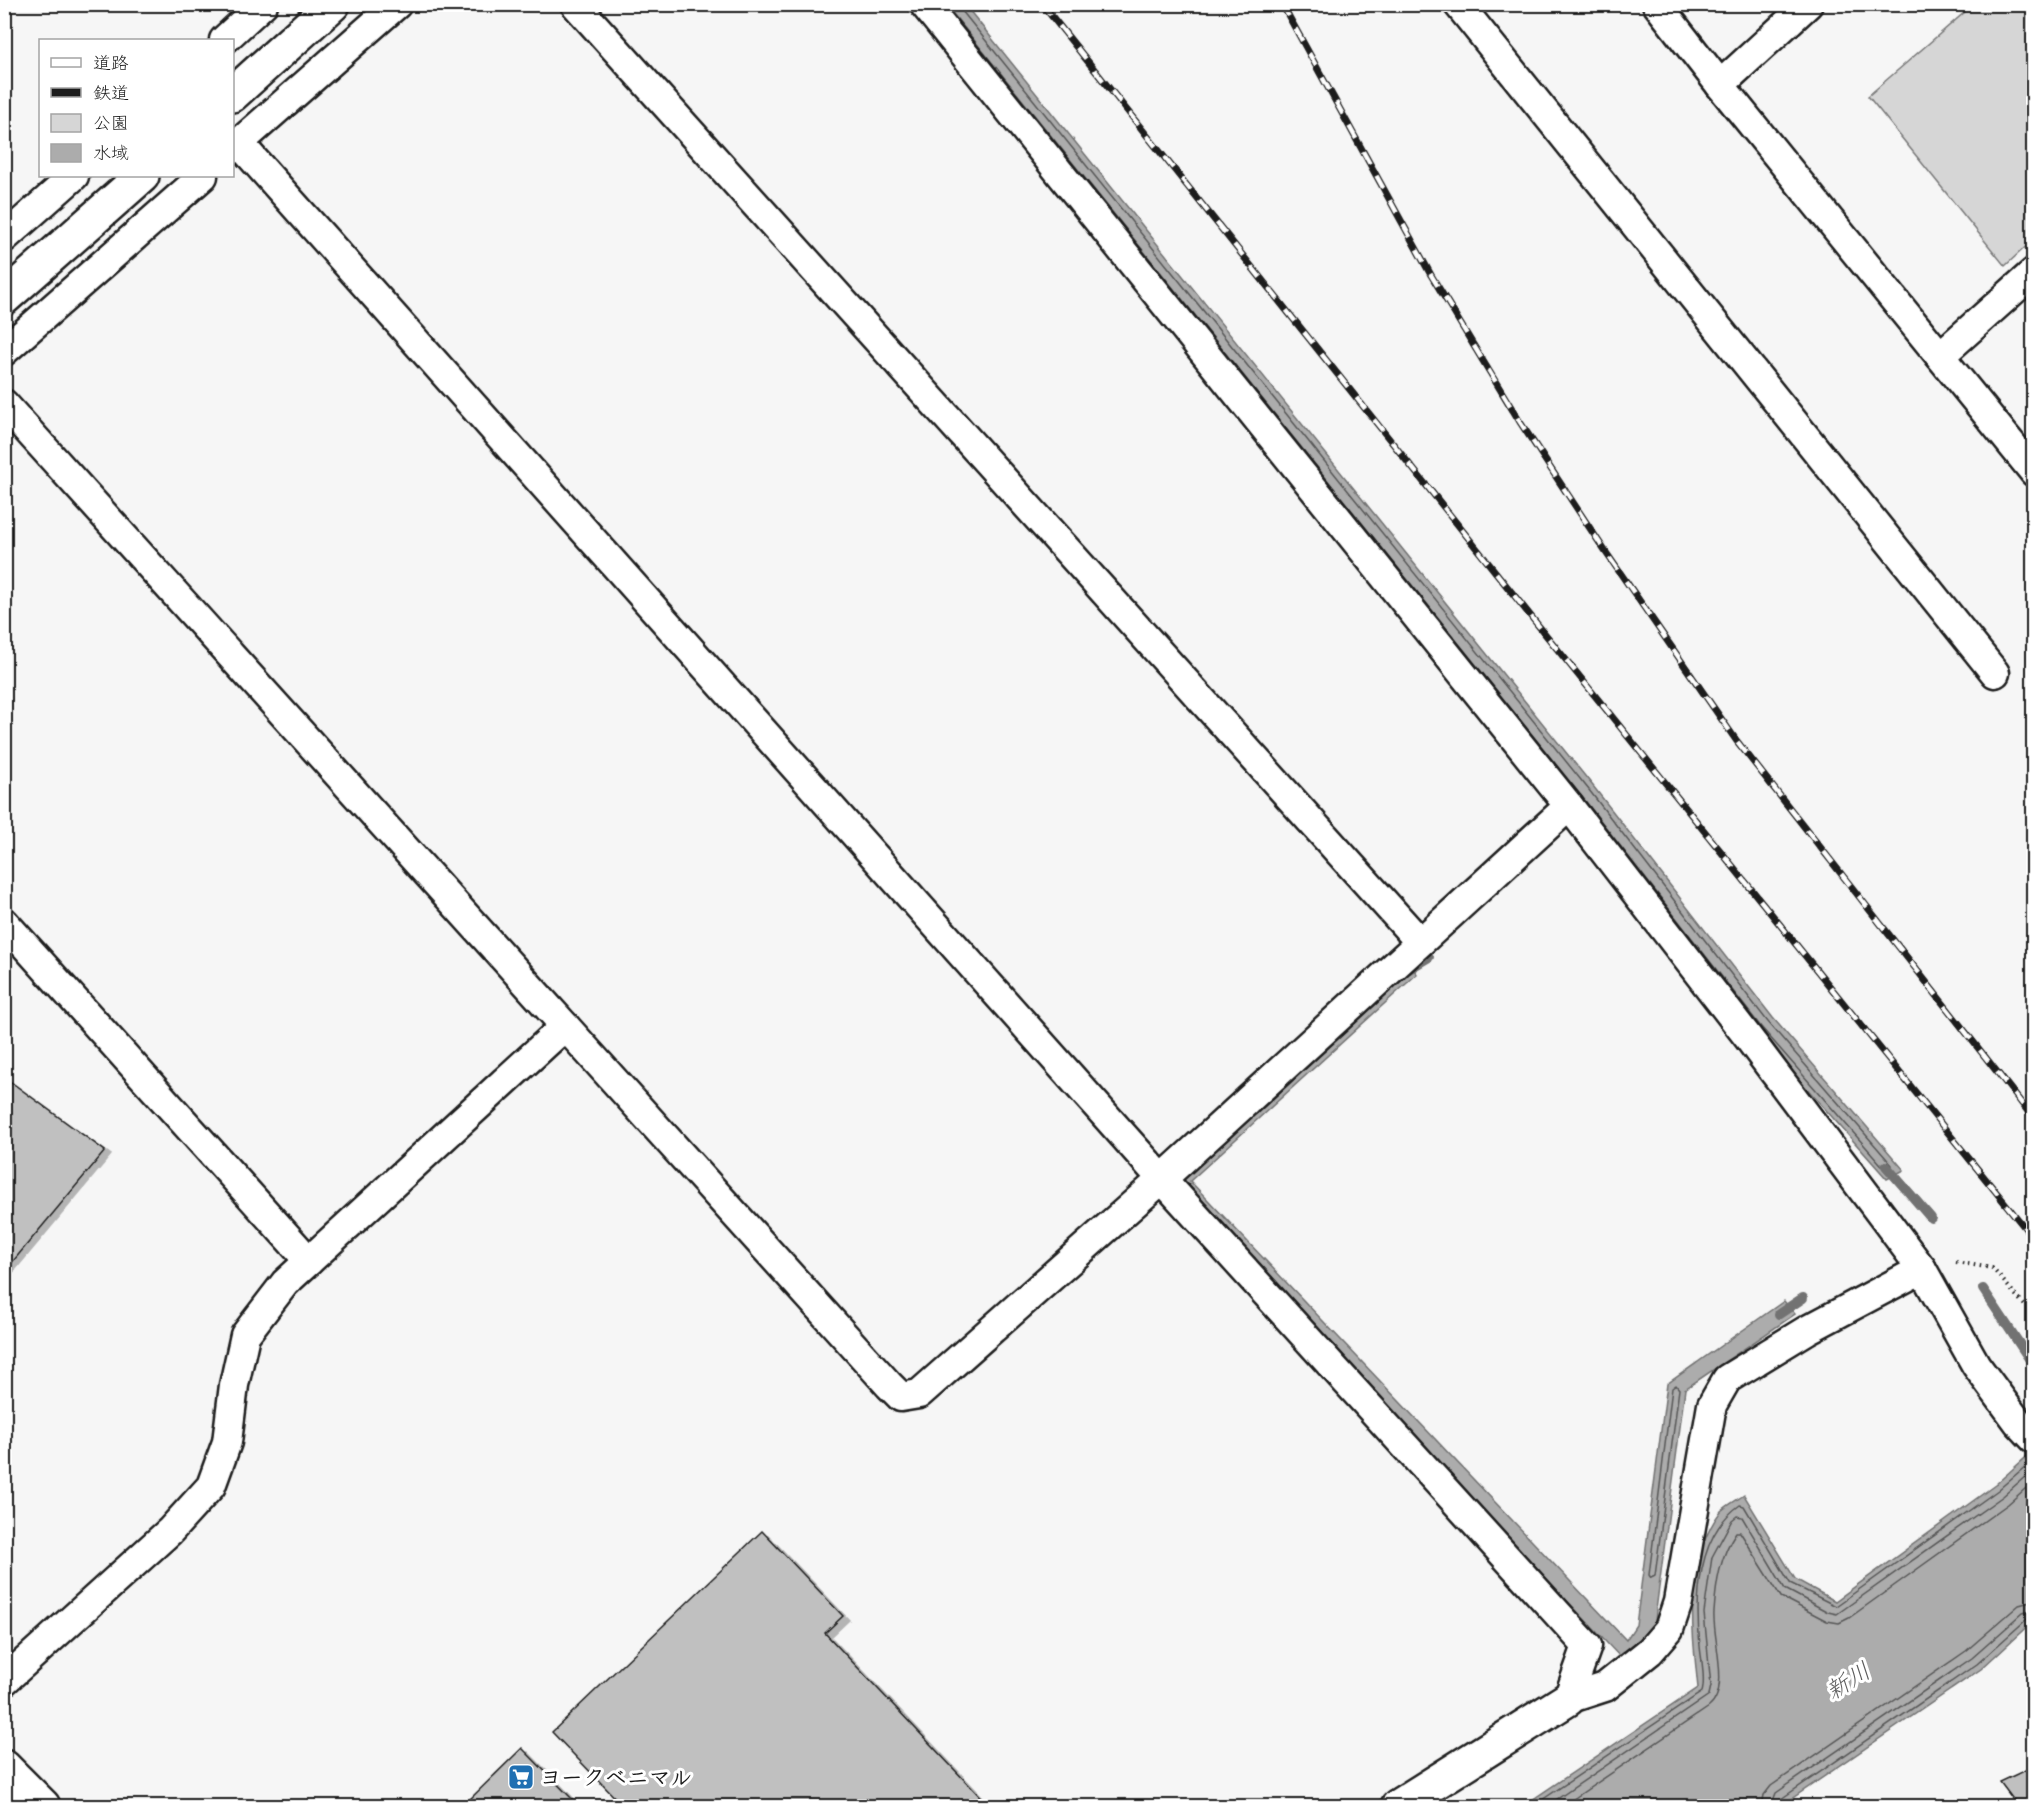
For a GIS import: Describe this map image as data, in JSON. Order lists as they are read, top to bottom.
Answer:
{
  "water": ["新川"],
  "places": {
    "supermarket": ["ヨークベニマル"]
  },
  "legend": [
    "道路",
    "鉄道",
    "公園",
    "水域"
  ]
}
